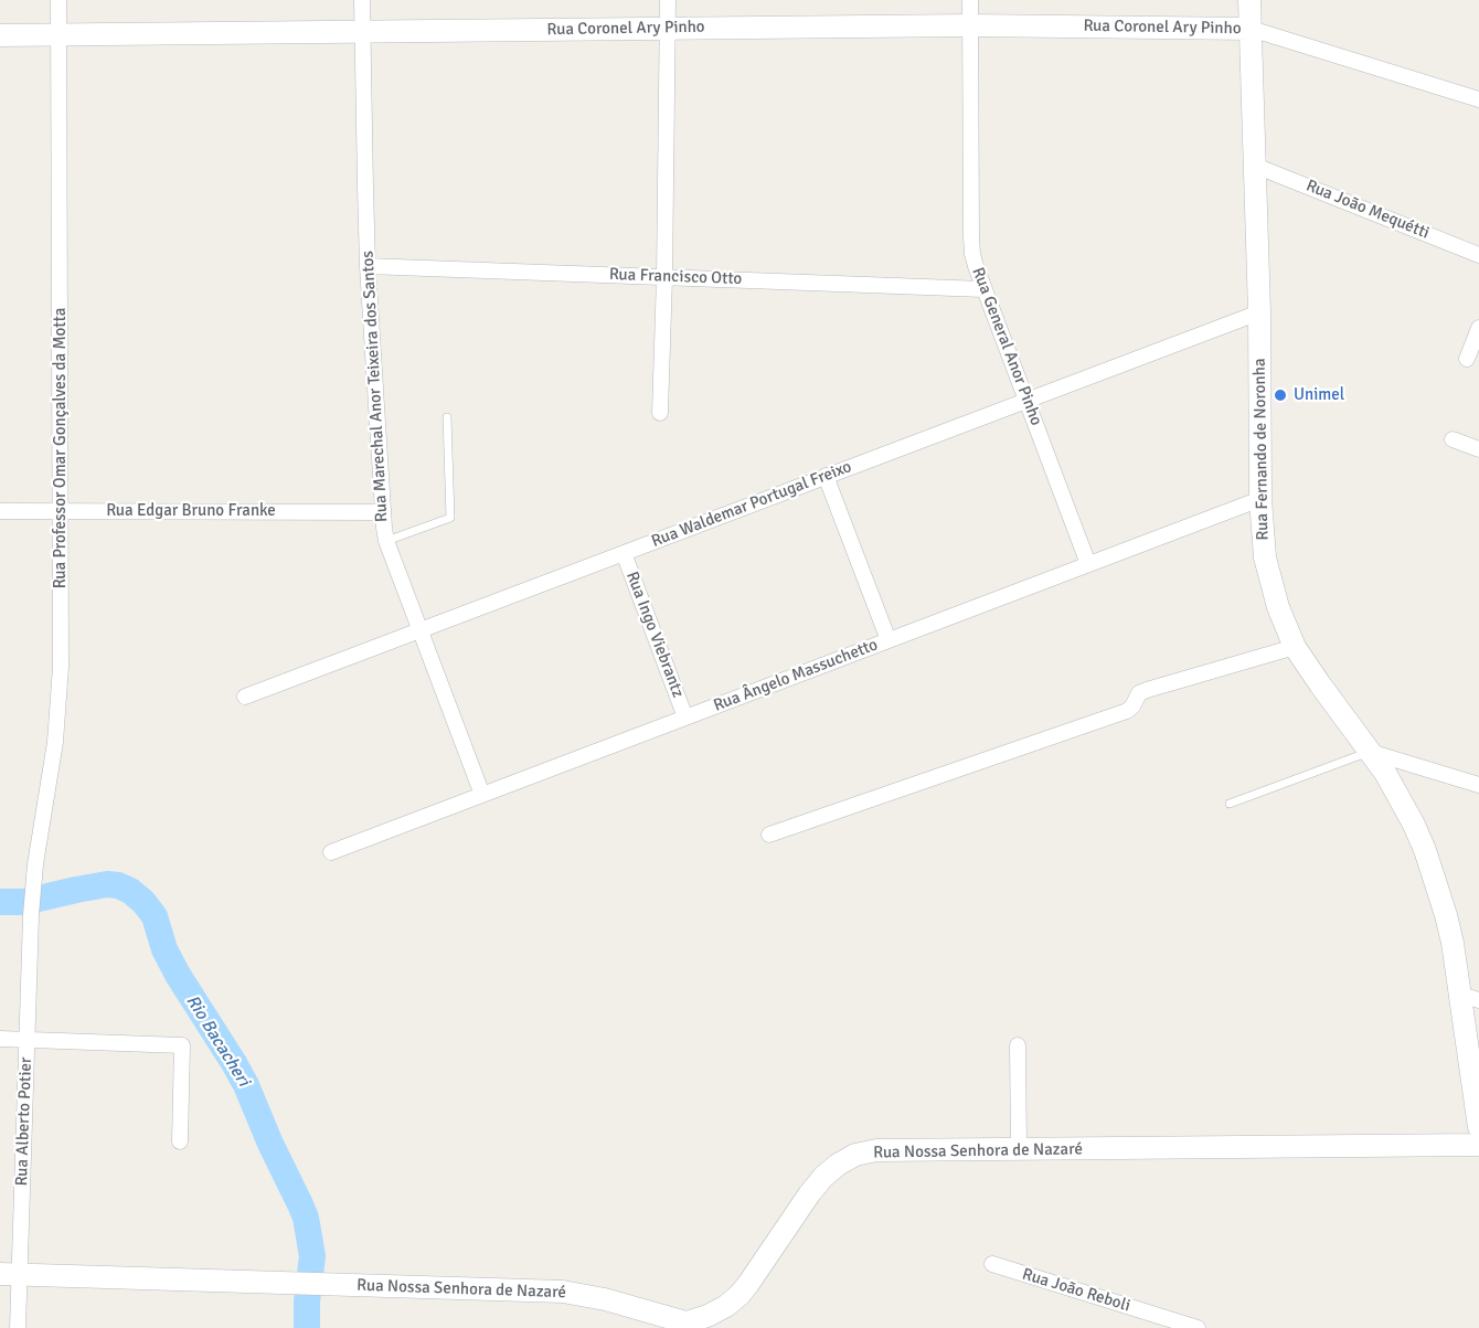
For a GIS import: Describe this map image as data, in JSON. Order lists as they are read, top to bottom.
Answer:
{
  "streets": {
    "street": [
      "Rua Coronel Ary Pinho",
      "Rua João Mequétti",
      "Rua Francisco Otto",
      "Rua General Anor Pinho",
      "Rua Marechal Anor Teixeira dos Santos",
      "Rua Professor Omar Gonçalves da Motta",
      "Rua Fernando de Noronha",
      "Rua Waldemar Portugal Freixo",
      "Rua Edgar Bruno Franke",
      "Rua Ingo Viebrantz",
      "Rua Ângelo Massuchetto",
      "Rua Alberto Potier",
      "Rua Nossa Senhora de Nazaré",
      "Rua João Reboli"
    ]
  },
  "crossings": [
    ["Rua Coronel Ary Pinho", "Rua General Anor Pinho"],
    ["Rua Coronel Ary Pinho", "Rua Marechal Anor Teixeira dos Santos"],
    ["Rua Coronel Ary Pinho", "Rua Professor Omar Gonçalves da Motta"],
    ["Rua Coronel Ary Pinho", "Rua Fernando de Noronha"],
    ["Rua João Mequétti", "Rua Fernando de Noronha"],
    ["Rua Francisco Otto", "Rua General Anor Pinho"],
    ["Rua Francisco Otto", "Rua Marechal Anor Teixeira dos Santos"],
    ["Rua General Anor Pinho", "Rua Waldemar Portugal Freixo"],
    ["Rua General Anor Pinho", "Rua Ângelo Massuchetto"],
    ["Rua Marechal Anor Teixeira dos Santos", "Rua Waldemar Portugal Freixo"],
    ["Rua Marechal Anor Teixeira dos Santos", "Rua Edgar Bruno Franke"],
    ["Rua Marechal Anor Teixeira dos Santos", "Rua Ângelo Massuchetto"],
    ["Rua Professor Omar Gonçalves da Motta", "Rua Edgar Bruno Franke"],
    ["Rua Professor Omar Gonçalves da Motta", "Rua Alberto Potier"],
    ["Rua Fernando de Noronha", "Rua Waldemar Portugal Freixo"],
    ["Rua Fernando de Noronha", "Rua Ângelo Massuchetto"],
    ["Rua Waldemar Portugal Freixo", "Rua Ingo Viebrantz"],
    ["Rua Ingo Viebrantz", "Rua Ângelo Massuchetto"],
    ["Rua Alberto Potier", "Rua Nossa Senhora de Nazaré"]
  ],
  "water": ["Rio Bacacheri"],
  "places": ["Unimel"]
}
